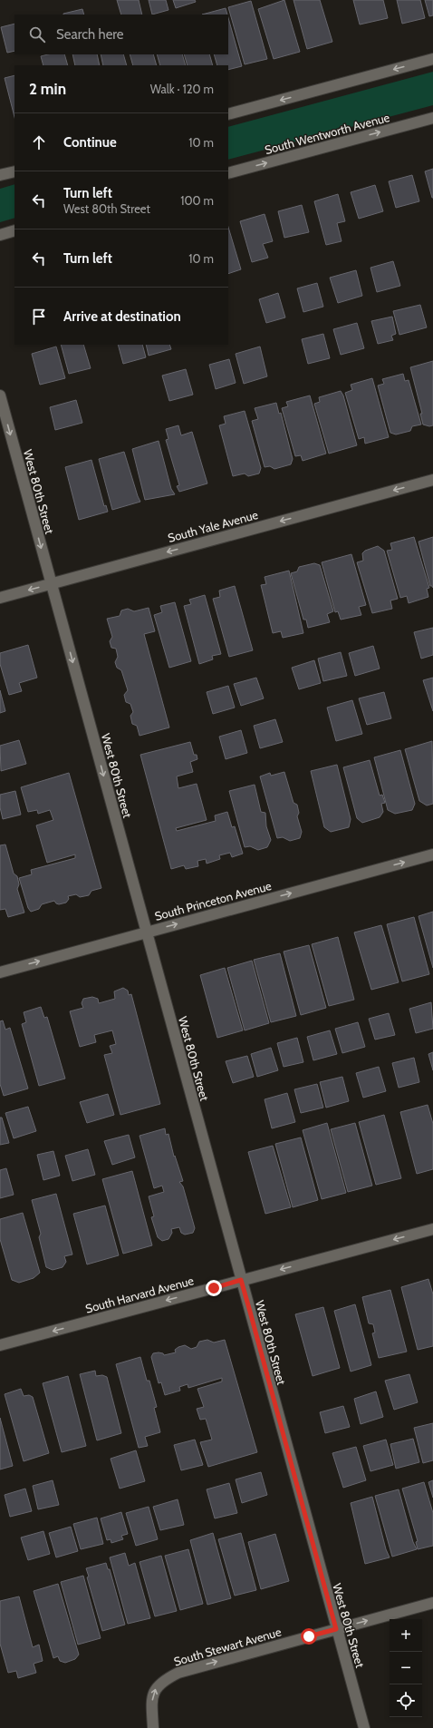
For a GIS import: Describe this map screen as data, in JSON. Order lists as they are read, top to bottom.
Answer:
{
  "streets": {
    "street": [
      "South Wentworth Avenue",
      "West 80th Street",
      "South Yale Avenue",
      "South Princeton Avenue",
      "South Harvard Avenue",
      "South Stewart Avenue"
    ]
  },
  "crossings": [
    ["West 80th Street", "South Yale Avenue"],
    ["West 80th Street", "South Princeton Avenue"],
    ["West 80th Street", "South Harvard Avenue"],
    ["West 80th Street", "South Stewart Avenue"]
  ],
  "one_way": [
    "West 80th Street",
    "South Yale Avenue",
    "South Princeton Avenue",
    "South Harvard Avenue",
    "South Stewart Avenue"
  ],
  "page": {
    "search": "Search here",
    "heading": ["2 min", "Walk · 120 m"],
    "list": [
      ["Continue", "10 m"],
      ["Turn left", "West 80th Street", "100 m"],
      ["Turn left", "10 m"],
      "Arrive at destination"
    ],
    "map_buttons": ["+", "−"]
  }
}
